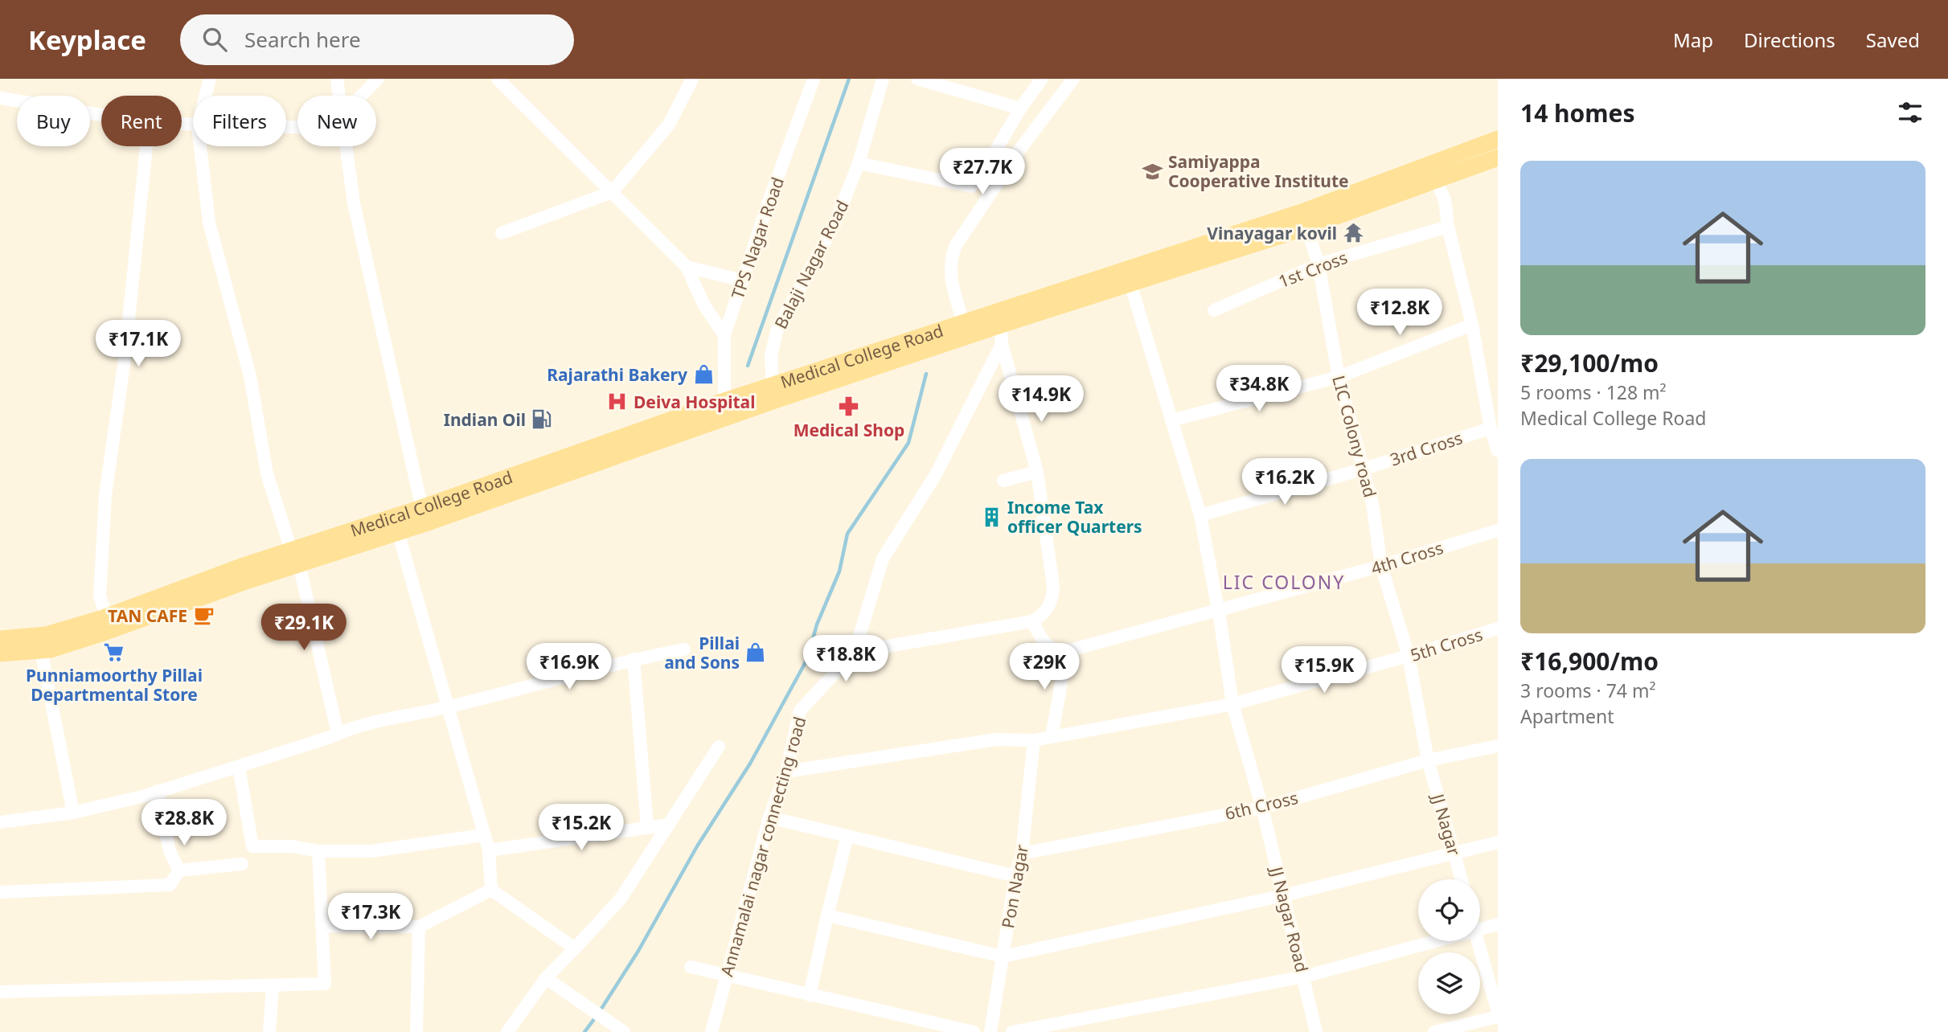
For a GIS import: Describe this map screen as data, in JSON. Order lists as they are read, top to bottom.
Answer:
{
  "streets": {
    "main road": ["Medical College Road"],
    "street": [
      "TPS Nagar Road",
      "Balaji Nagar Road",
      "1st Cross",
      "LIC Colony road",
      "3rd Cross",
      "4th Cross",
      "5th Cross",
      "6th Cross",
      "JJ Nagar",
      "Annamalai nagar connecting road",
      "Pon Nagar",
      "JJ Nagar Road"
    ]
  },
  "crossings": [
    ["TPS Nagar Road", "Medical College Road"],
    ["Balaji Nagar Road", "Medical College Road"],
    ["1st Cross", "LIC Colony road"],
    ["Medical College Road", "LIC Colony road"],
    ["Medical College Road", "JJ Nagar Road"],
    ["LIC Colony road", "3rd Cross"],
    ["LIC Colony road", "4th Cross"],
    ["LIC Colony road", "5th Cross"],
    ["LIC Colony road", "6th Cross"],
    ["LIC Colony road", "JJ Nagar"],
    ["3rd Cross", "JJ Nagar Road"],
    ["4th Cross", "JJ Nagar Road"],
    ["5th Cross", "Annamalai nagar connecting road"],
    ["5th Cross", "Pon Nagar"],
    ["5th Cross", "JJ Nagar Road"],
    ["6th Cross", "JJ Nagar"],
    ["6th Cross", "Pon Nagar"],
    ["6th Cross", "JJ Nagar Road"]
  ],
  "districts": ["LIC COLONY"],
  "places": {
    "school or university": ["Samiyappa Cooperative Institute"],
    "temple": ["Vinayagar kovil"],
    "shop": ["Rajarathi Bakery", "Pillai and Sons"],
    "hospital": ["Deiva Hospital"],
    "pharmacy": ["Medical Shop"],
    "fuel station": ["Indian Oil"],
    "building": ["Income Tax officer Quarters"],
    "cafe": ["TAN CAFE"],
    "supermarket": ["Punniamoorthy Pillai Departmental Store"]
  },
  "page": {
    "header": "Keyplace",
    "search": "Search here",
    "nav": ["Map", "Directions", "Saved"],
    "heading": "14 homes",
    "chip": [
      "Buy",
      "Rent",
      "Filters",
      "New"
    ],
    "list": [
      {
        "name": "₹29,100/mo",
        "note": "5 rooms · 128 m² · Medical College Road"
      },
      {
        "name": "₹16,900/mo",
        "note": "3 rooms · 74 m² · Apartment"
      }
    ],
    "price": [
      "₹27.7K",
      "₹12.8K",
      "₹17.1K",
      "₹34.8K",
      "₹14.9K",
      "₹16.2K",
      "₹29.1K",
      "₹18.8K",
      "₹16.9K",
      "₹29K",
      "₹15.9K",
      "₹28.8K",
      "₹15.2K",
      "₹17.3K"
    ]
  }
}
